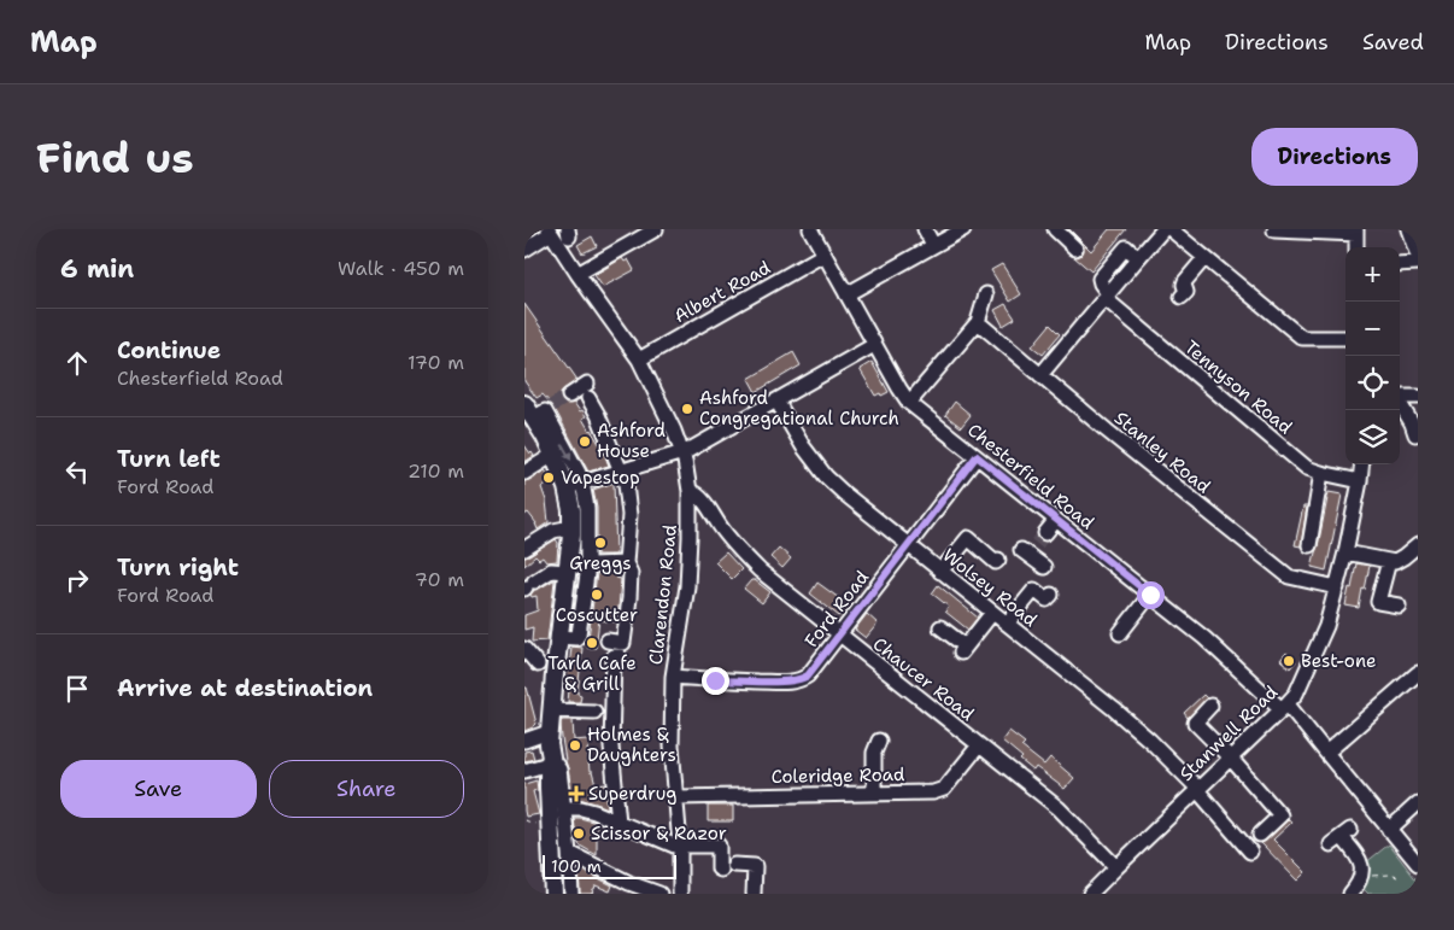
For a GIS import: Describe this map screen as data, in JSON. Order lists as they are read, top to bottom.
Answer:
{
  "streets": {
    "street": [
      "Albert Road",
      "Tennyson Road",
      "Stanley Road",
      "Chesterfield Road",
      "Wolsey Road",
      "Clarendon Road",
      "Ford Road",
      "Chaucer Road",
      "Stanwell Road",
      "Coleridge Road"
    ]
  },
  "crossings": [
    ["Albert Road", "Chesterfield Road"],
    ["Albert Road", "Clarendon Road"],
    ["Tennyson Road", "Stanwell Road"],
    ["Stanley Road", "Stanwell Road"],
    ["Chesterfield Road", "Ford Road"],
    ["Chesterfield Road", "Stanwell Road"],
    ["Wolsey Road", "Ford Road"],
    ["Wolsey Road", "Stanwell Road"],
    ["Clarendon Road", "Ford Road"],
    ["Clarendon Road", "Chaucer Road"],
    ["Clarendon Road", "Coleridge Road"],
    ["Ford Road", "Chaucer Road"],
    ["Chaucer Road", "Stanwell Road"],
    ["Chaucer Road", "Coleridge Road"]
  ],
  "places": {
    "other": [
      "Ashford Congregational Church",
      "Ashford House",
      "Vapestop",
      "Greggs",
      "Coscutter",
      "Tarla Cafe & Grill",
      "Best-one",
      "Holmes & Daughters",
      "Scissor & Razor"
    ],
    "health": ["Superdrug"]
  },
  "scale_bar": "100 m",
  "page": {
    "header": "Map",
    "nav": ["Map", "Directions", "Saved"],
    "buttons": [
      "Directions",
      ["Save", "Share"]
    ],
    "title": "Find us",
    "heading": ["6 min", "Walk · 450 m"],
    "map_buttons": ["+", "−"],
    "list": [
      ["Continue", "Chesterfield Road", "170 m"],
      ["Turn left", "Ford Road", "210 m"],
      ["Turn right", "Ford Road", "70 m"],
      "Arrive at destination"
    ],
    "scale": "100 m"
  }
}
